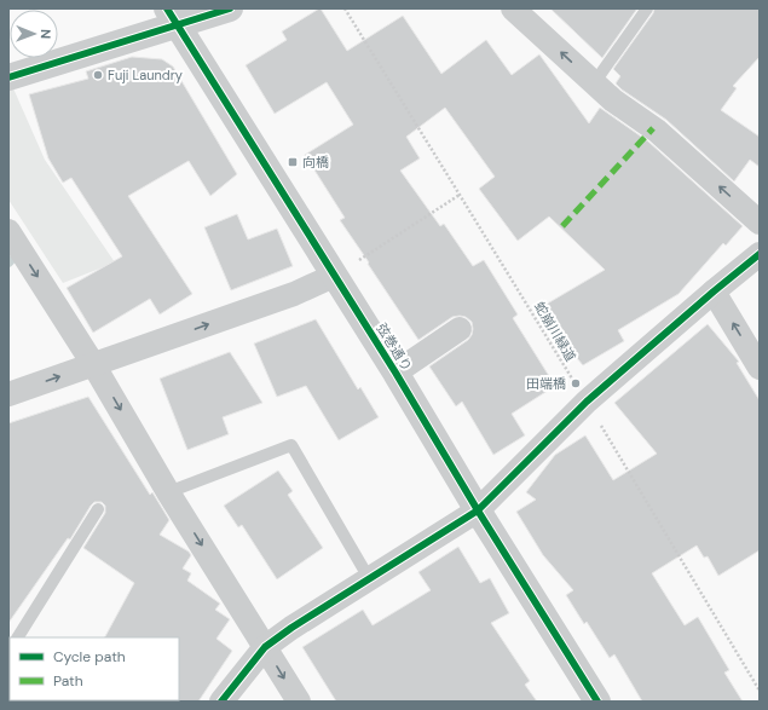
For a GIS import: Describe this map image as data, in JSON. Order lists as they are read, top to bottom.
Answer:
{
  "streets": {
    "street": ["弦巻通り"],
    "path": ["蛇崩川緑道"]
  },
  "places": {
    "other": ["Fuji Laundry", "田端橋"],
    "transit": ["向橋"]
  },
  "legend": ["Cycle path", "Path"],
  "north": "right"
}
